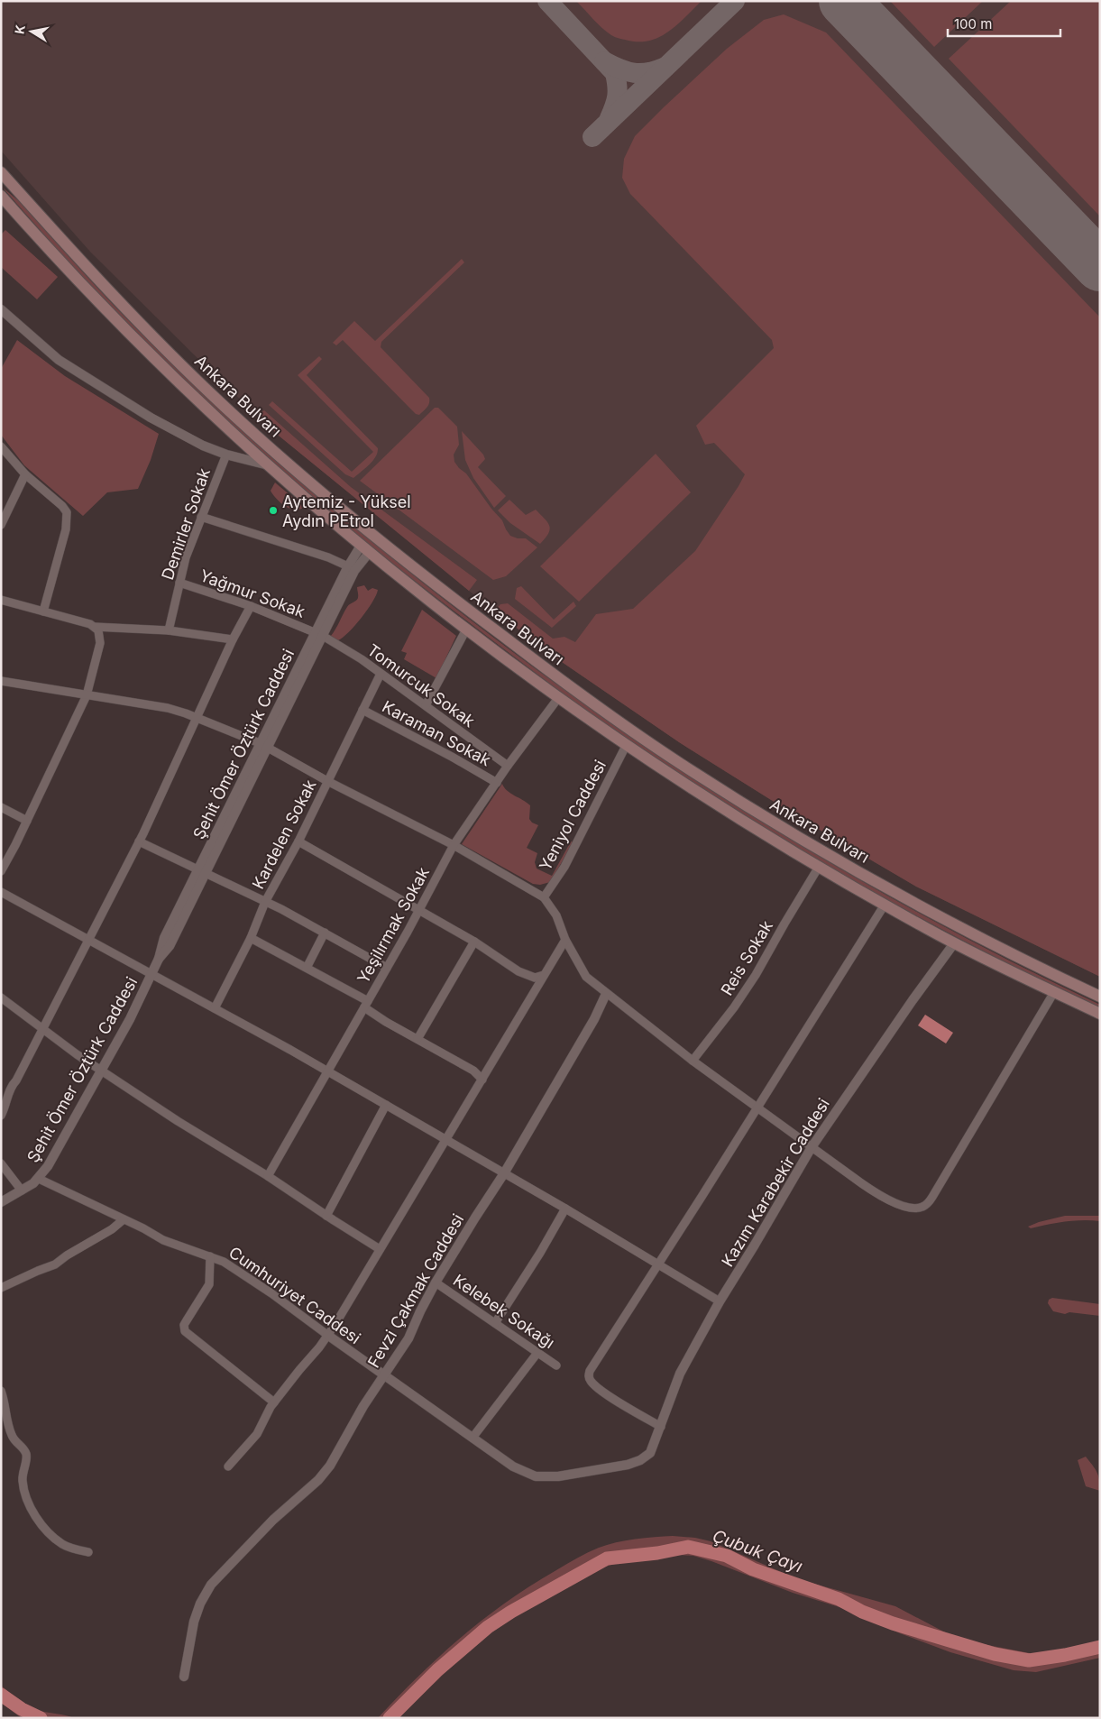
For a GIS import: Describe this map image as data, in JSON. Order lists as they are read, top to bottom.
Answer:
{
  "streets": {
    "main road": ["Ankara Bulvarı"],
    "street": [
      "Demirler Sokak",
      "Yağmur Sokak",
      "Tomurcuk Sokak",
      "Karaman Sokak",
      "Şehit Ömer Öztürk Caddesi",
      "Yeniyol Caddesi",
      "Kardelen Sokak",
      "Yeşilırmak Sokak",
      "Reis Sokak",
      "Kazım Karabekir Caddesi",
      "Fevzi Çakmak Caddesi",
      "Cumhuriyet Caddesi",
      "Kelebek Sokağı"
    ]
  },
  "crossings": [
    ["Ankara Bulvarı", "Şehit Ömer Öztürk Caddesi"],
    ["Ankara Bulvarı", "Yeniyol Caddesi"],
    ["Ankara Bulvarı", "Yeşilırmak Sokak"],
    ["Ankara Bulvarı", "Reis Sokak"],
    ["Ankara Bulvarı", "Kazım Karabekir Caddesi"],
    ["Demirler Sokak", "Yağmur Sokak"],
    ["Yağmur Sokak", "Tomurcuk Sokak"],
    ["Yağmur Sokak", "Şehit Ömer Öztürk Caddesi"],
    ["Tomurcuk Sokak", "Şehit Ömer Öztürk Caddesi"],
    ["Tomurcuk Sokak", "Kardelen Sokak"],
    ["Tomurcuk Sokak", "Yeşilırmak Sokak"],
    ["Karaman Sokak", "Kardelen Sokak"],
    ["Karaman Sokak", "Yeşilırmak Sokak"],
    ["Şehit Ömer Öztürk Caddesi", "Cumhuriyet Caddesi"],
    ["Kazım Karabekir Caddesi", "Cumhuriyet Caddesi"],
    ["Fevzi Çakmak Caddesi", "Cumhuriyet Caddesi"],
    ["Fevzi Çakmak Caddesi", "Kelebek Sokağı"]
  ],
  "water": ["Çubuk Çayı"],
  "places": ["Aytemiz - Yüksel Aydın PEtrol"],
  "scale_bar": "100 m",
  "north": "left"
}
